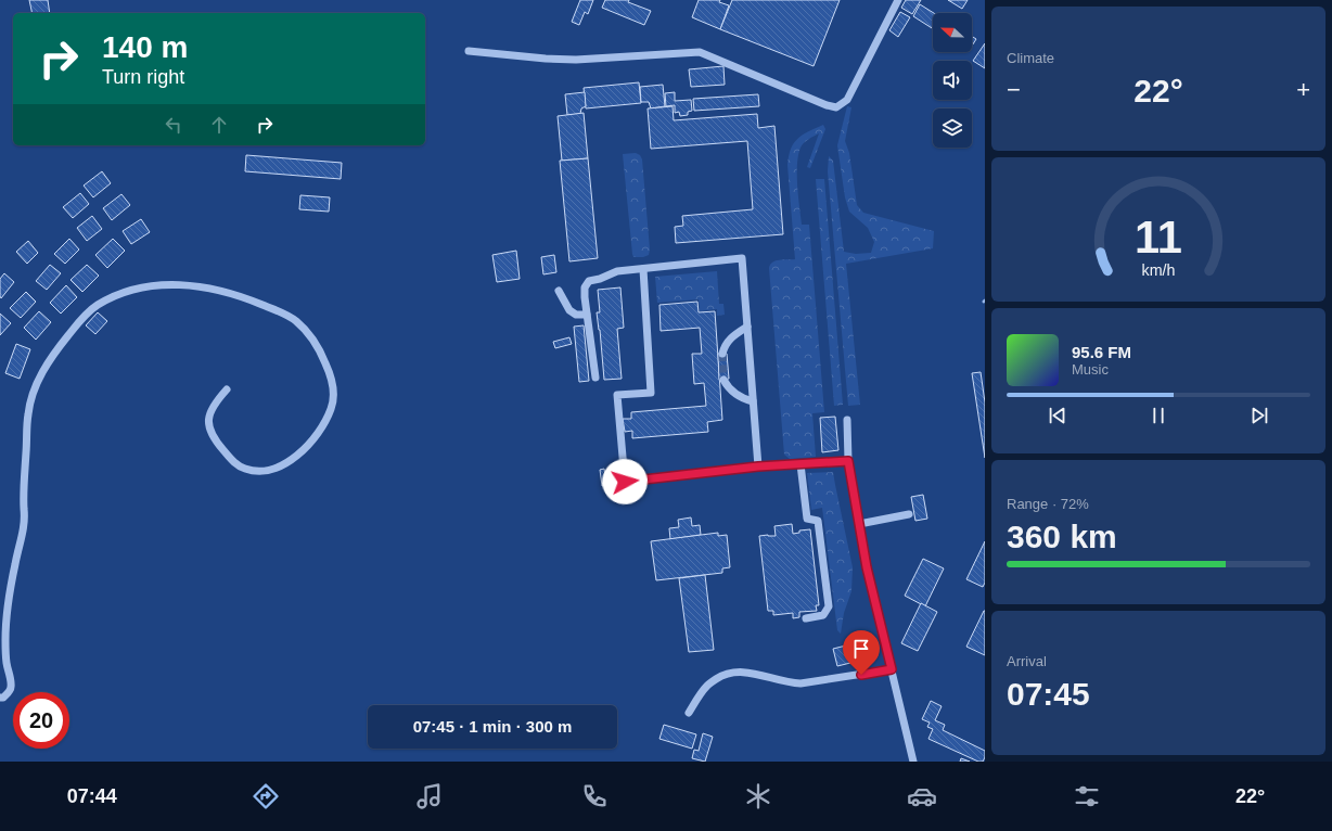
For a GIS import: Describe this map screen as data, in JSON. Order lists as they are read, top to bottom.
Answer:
{
  "north": "left",
  "page": {
    "tile": [
      "Climate",
      ["Range · 72%", "360 km"],
      ["Arrival", "07:45"]
    ],
    "turn": ["140 m", "Turn right"],
    "heat": ["−", "22°", "+"],
    "song": ["95.6 FM", "Music"],
    "limit": "20",
    "trip": "07:45 · 1 min · 300 m",
    "tabs": ["07:44", "22°"],
    "gauge": ["11", "km/h"]
  }
}
